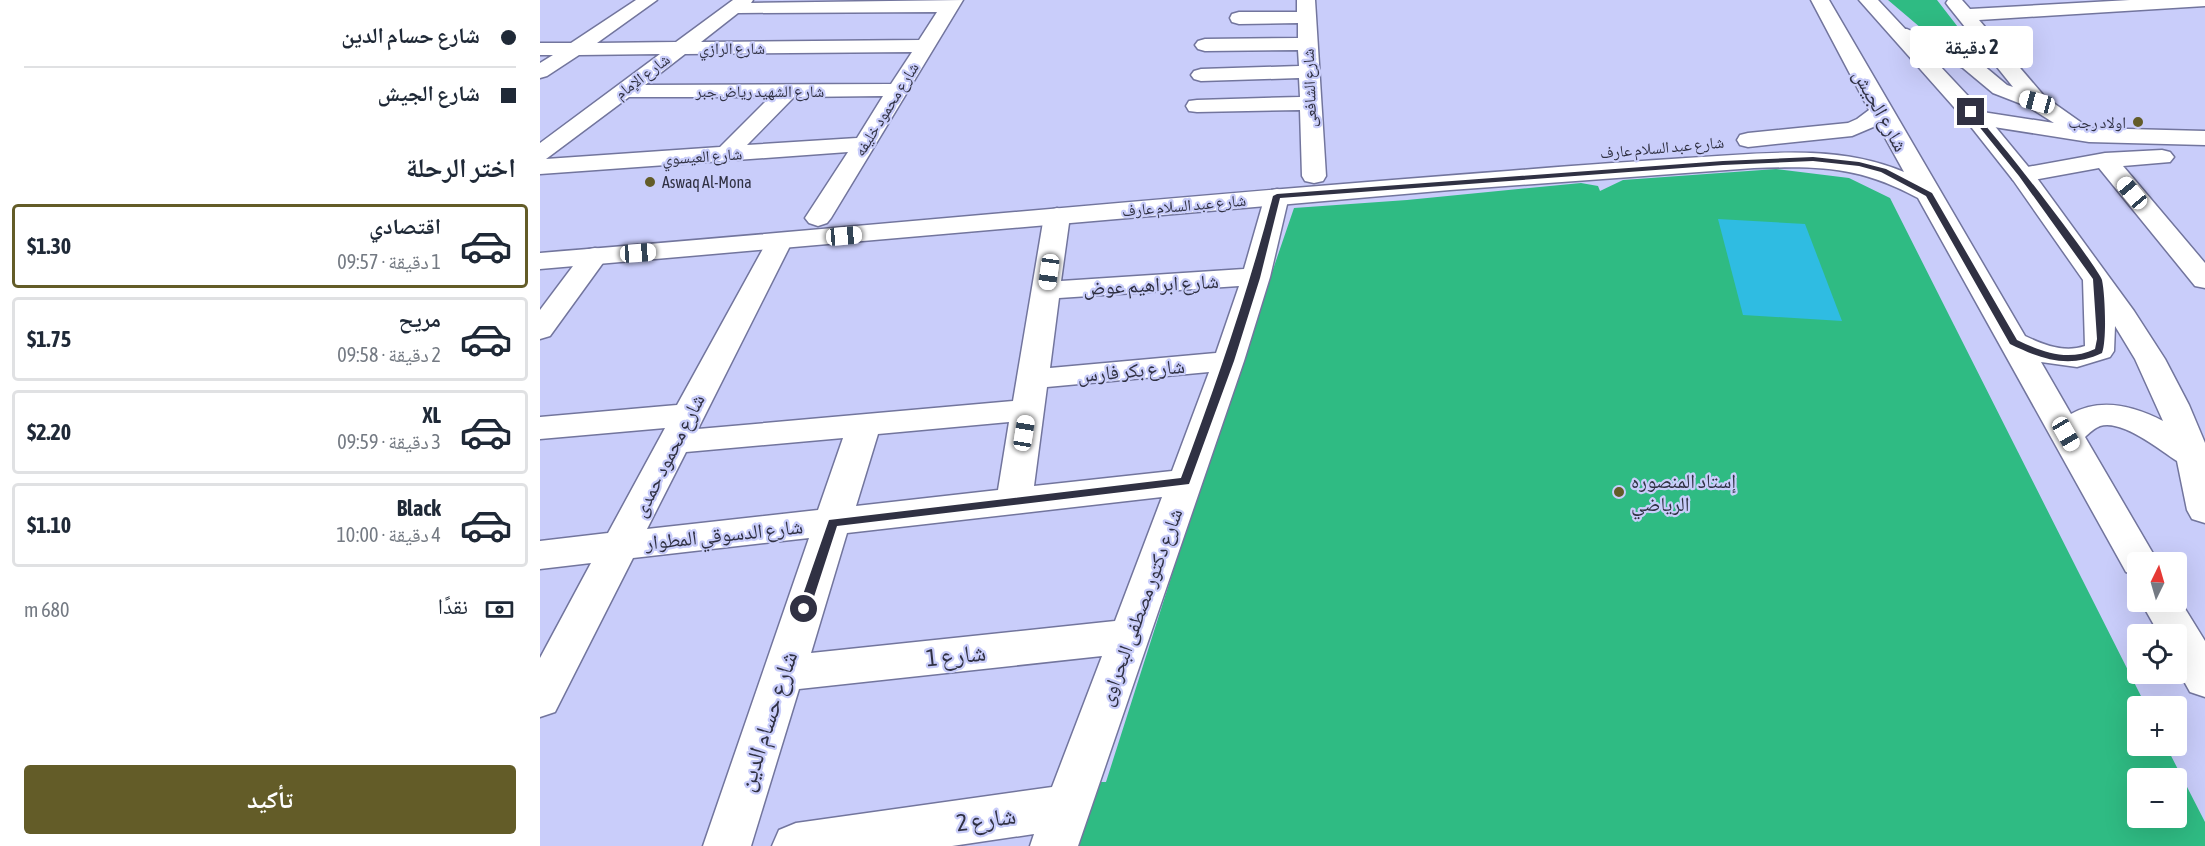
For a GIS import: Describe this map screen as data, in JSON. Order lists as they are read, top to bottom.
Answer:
{
  "streets": {
    "street": [
      "شارع الرازي",
      "شارع الإمام",
      "شارع الشافعى",
      "شارع الشهيد رياض جبر",
      "شارع محمود خليفه",
      "شارع الجيش",
      "شارع عبد السلام عارف",
      "شارع العيسوي",
      "شارع ابراهيم عوض",
      "شارع بكر فارس",
      "شارع محمود حمدى",
      "شارع الدسوقي المطوار",
      "شارع دكتور مصطفى البحراوى",
      "شارع 1",
      "شارع حسام الدين",
      "شارع 2"
    ]
  },
  "crossings": [
    ["شارع الرازي", "شارع الإمام"],
    ["شارع الرازي", "شارع محمود خليفه"],
    ["شارع الإمام", "شارع الشهيد رياض جبر"],
    ["شارع الشافعى", "شارع عبد السلام عارف"],
    ["شارع الشهيد رياض جبر", "شارع محمود خليفه"],
    ["شارع محمود خليفه", "شارع عبد السلام عارف"],
    ["شارع محمود خليفه", "شارع العيسوي"],
    ["شارع الجيش", "شارع عبد السلام عارف"],
    ["شارع عبد السلام عارف", "شارع محمود حمدى"],
    ["شارع عبد السلام عارف", "شارع دكتور مصطفى البحراوى"],
    ["شارع ابراهيم عوض", "شارع دكتور مصطفى البحراوى"],
    ["شارع بكر فارس", "شارع محمود حمدى"],
    ["شارع بكر فارس", "شارع دكتور مصطفى البحراوى"],
    ["شارع بكر فارس", "شارع حسام الدين"],
    ["شارع محمود حمدى", "شارع الدسوقي المطوار"],
    ["شارع الدسوقي المطوار", "شارع دكتور مصطفى البحراوى"],
    ["شارع الدسوقي المطوار", "شارع حسام الدين"],
    ["شارع دكتور مصطفى البحراوى", "شارع 1"],
    ["شارع دكتور مصطفى البحراوى", "شارع 2"],
    ["شارع 1", "شارع حسام الدين"]
  ],
  "places": ["اولاد رجب", "Aswaq Al-Mona", "إستاد المنصوره الرياضي"],
  "north": "top",
  "page": {
    "banner": ["شارع حسام الدين", "شارع الجيش"],
    "bubble": "2 دقيقة",
    "heading": "اختر الرحلة",
    "list": [
      {
        "name": "اقتصادي",
        "note": "1 دقيقة · 09:57",
        "value": "$1.30"
      },
      {
        "name": "مريح",
        "note": "2 دقيقة · 09:58",
        "value": "$1.75"
      },
      {
        "name": "XL",
        "note": "3 دقيقة · 09:59",
        "value": "$2.20"
      },
      {
        "name": "Black",
        "note": "4 دقيقة · 10:00",
        "value": "$1.10"
      }
    ],
    "map_buttons": ["+", "−"],
    "pay": ["نقدًا", "680 m"],
    "buttons": "تأكيد"
  }
}
